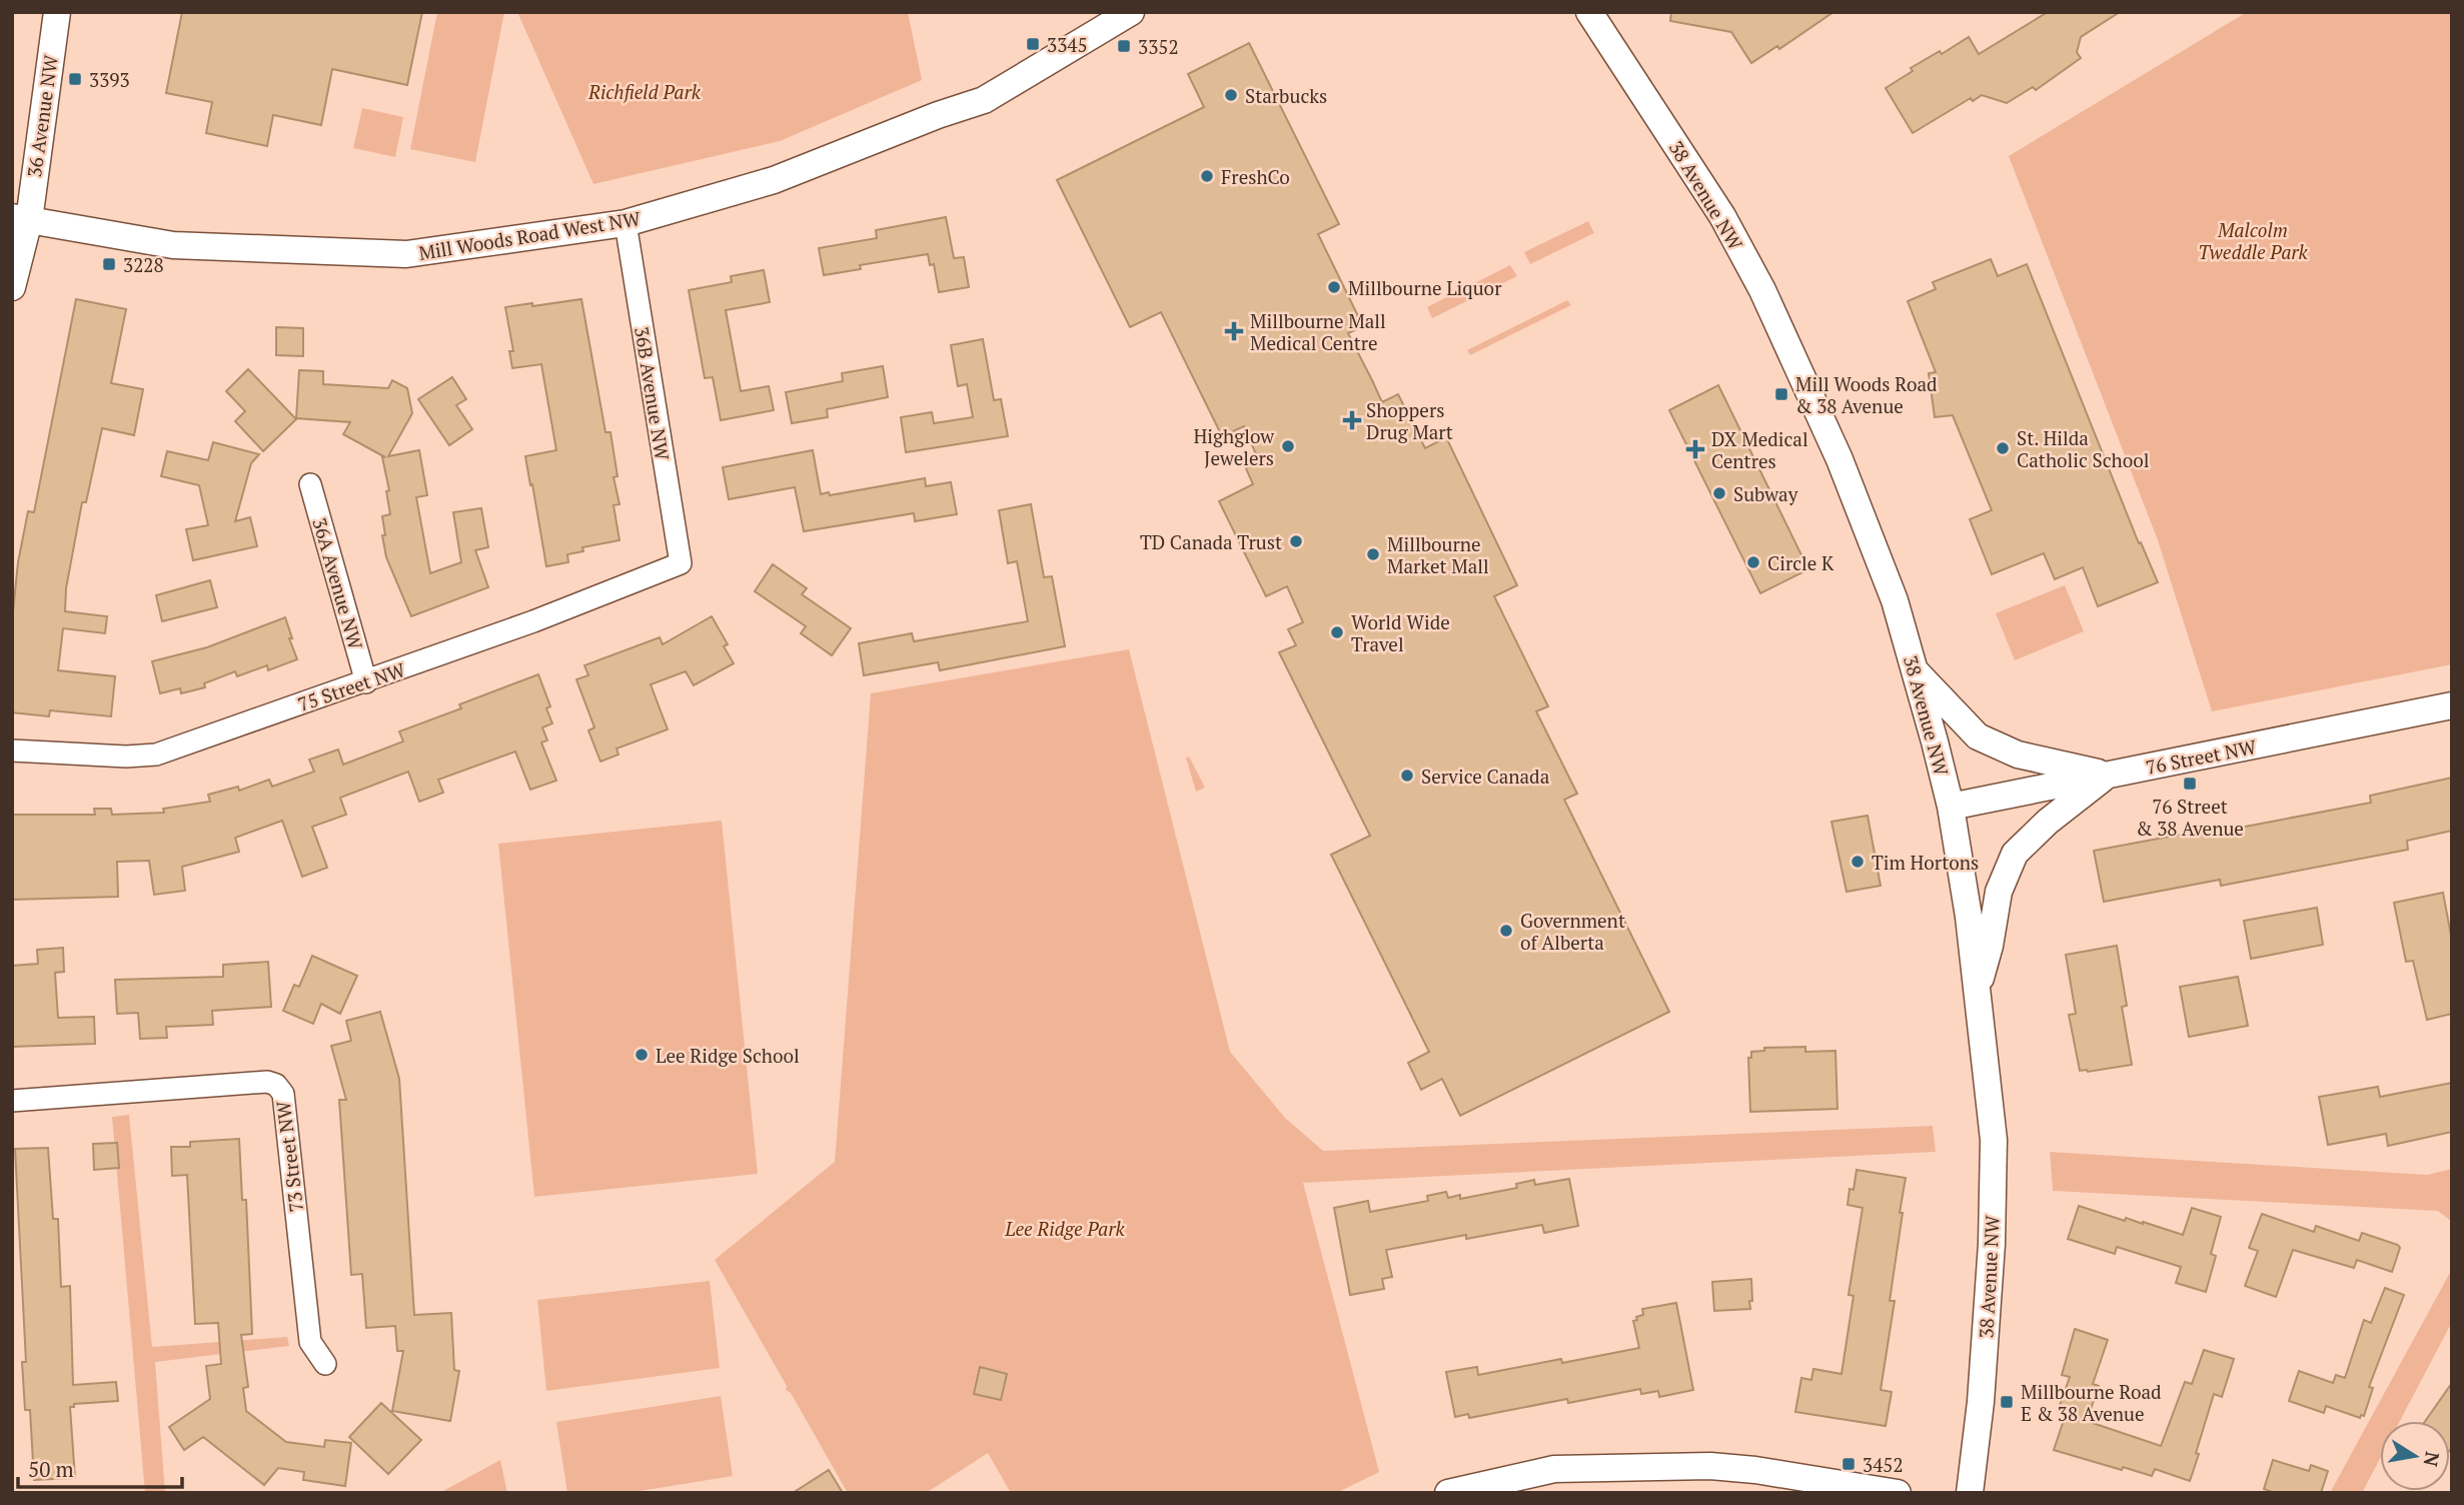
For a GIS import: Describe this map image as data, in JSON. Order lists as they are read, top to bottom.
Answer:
{
  "streets": {
    "street": [
      "36 Avenue NW",
      "38 Avenue NW",
      "Mill Woods Road West NW",
      "36B Avenue NW",
      "36A Avenue NW",
      "75 Street NW",
      "76 Street NW",
      "73 Street NW"
    ]
  },
  "crossings": [
    ["36 Avenue NW", "Mill Woods Road West NW"],
    ["38 Avenue NW", "76 Street NW"],
    ["Mill Woods Road West NW", "36B Avenue NW"],
    ["36B Avenue NW", "75 Street NW"],
    ["36A Avenue NW", "75 Street NW"]
  ],
  "parks": ["Richfield Park", "Malcolm Tweddle Park", "Lee Ridge Park"],
  "places": {
    "transit": [
      "3345",
      "3352",
      "3393",
      "3228",
      "Mill Woods Road & 38 Avenue",
      "76 Street & 38 Avenue",
      "Millbourne Road E & 38 Avenue",
      "3452"
    ],
    "other": [
      "Starbucks",
      "FreshCo",
      "Millbourne Liquor",
      "Highglow Jewelers",
      "St. Hilda Catholic School",
      "Subway",
      "TD Canada Trust",
      "Millbourne Market Mall",
      "Circle K",
      "World Wide Travel",
      "Service Canada",
      "Tim Hortons",
      "Government of Alberta",
      "Lee Ridge School"
    ],
    "health": ["Millbourne Mall Medical Centre", "Shoppers Drug Mart", "DX Medical Centres"]
  },
  "scale_bar": "50 m",
  "north": "right"
}
